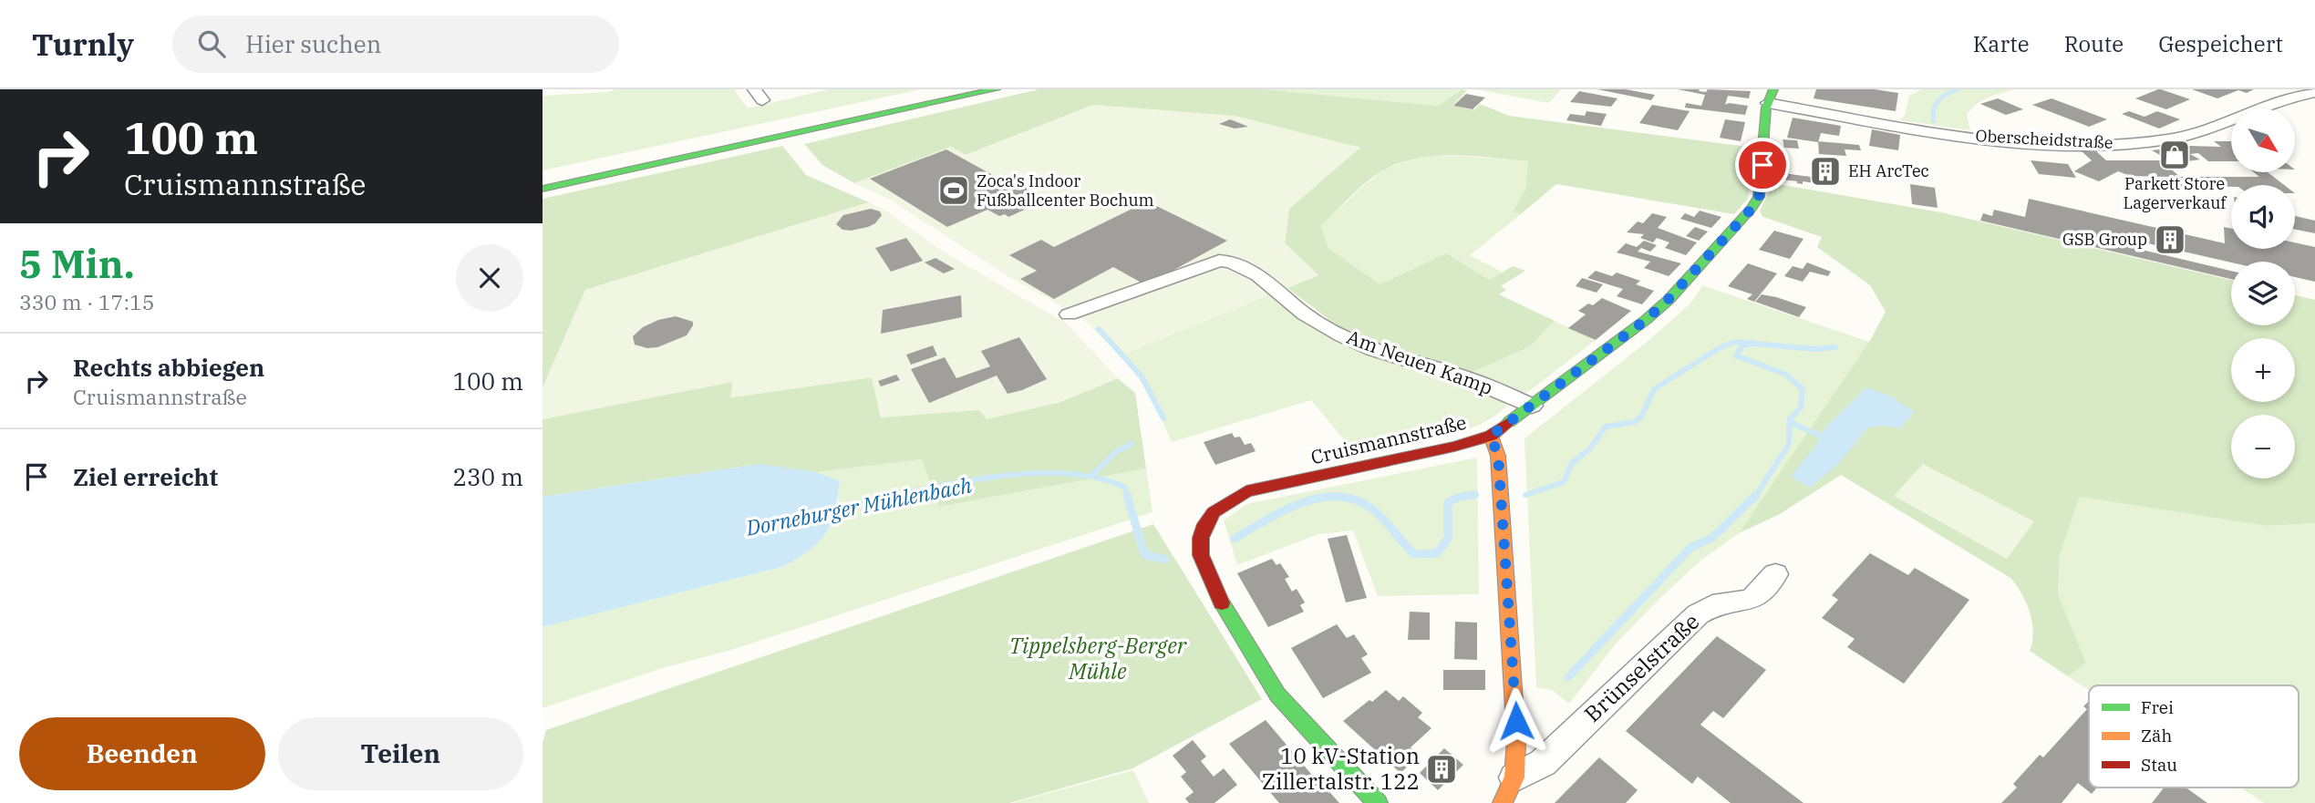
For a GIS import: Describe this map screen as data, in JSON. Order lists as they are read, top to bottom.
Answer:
{
  "streets": {
    "main road": ["Cruismannstraße"],
    "street": ["Oberscheidstraße", "Am Neuen Kamp", "Brünselstraße"]
  },
  "crossings": [
    ["Oberscheidstraße", "Cruismannstraße"],
    ["Am Neuen Kamp", "Cruismannstraße"]
  ],
  "water": ["Dorneburger Mühlenbach"],
  "parks": ["Tippelsberg-Berger Mühle"],
  "places": {
    "shop": ["Parkett Store Lagerverkauf"],
    "building": ["EH ArcTec", "GSB Group", "10 kV-Station Zillertalstr. 122"],
    "sports": ["Zoca's Indoor Fußballcenter Bochum"]
  },
  "legend": ["Frei", "Zäh", "Stau"],
  "north": "bottom right",
  "page": {
    "header": "Turnly",
    "search": "Hier suchen",
    "nav": ["Karte", "Route", "Gespeichert"],
    "turn": ["100 m", "Cruismannstraße"],
    "map_buttons": ["+", "−"],
    "heading": ["5 Min.", "330 m · 17:15"],
    "list": [
      {
        "name": "Rechts abbiegen",
        "note": "Cruismannstraße",
        "value": "100 m"
      },
      {
        "name": "Ziel erreicht",
        "value": "230 m"
      }
    ],
    "buttons": ["Beenden", "Teilen"]
  }
}
